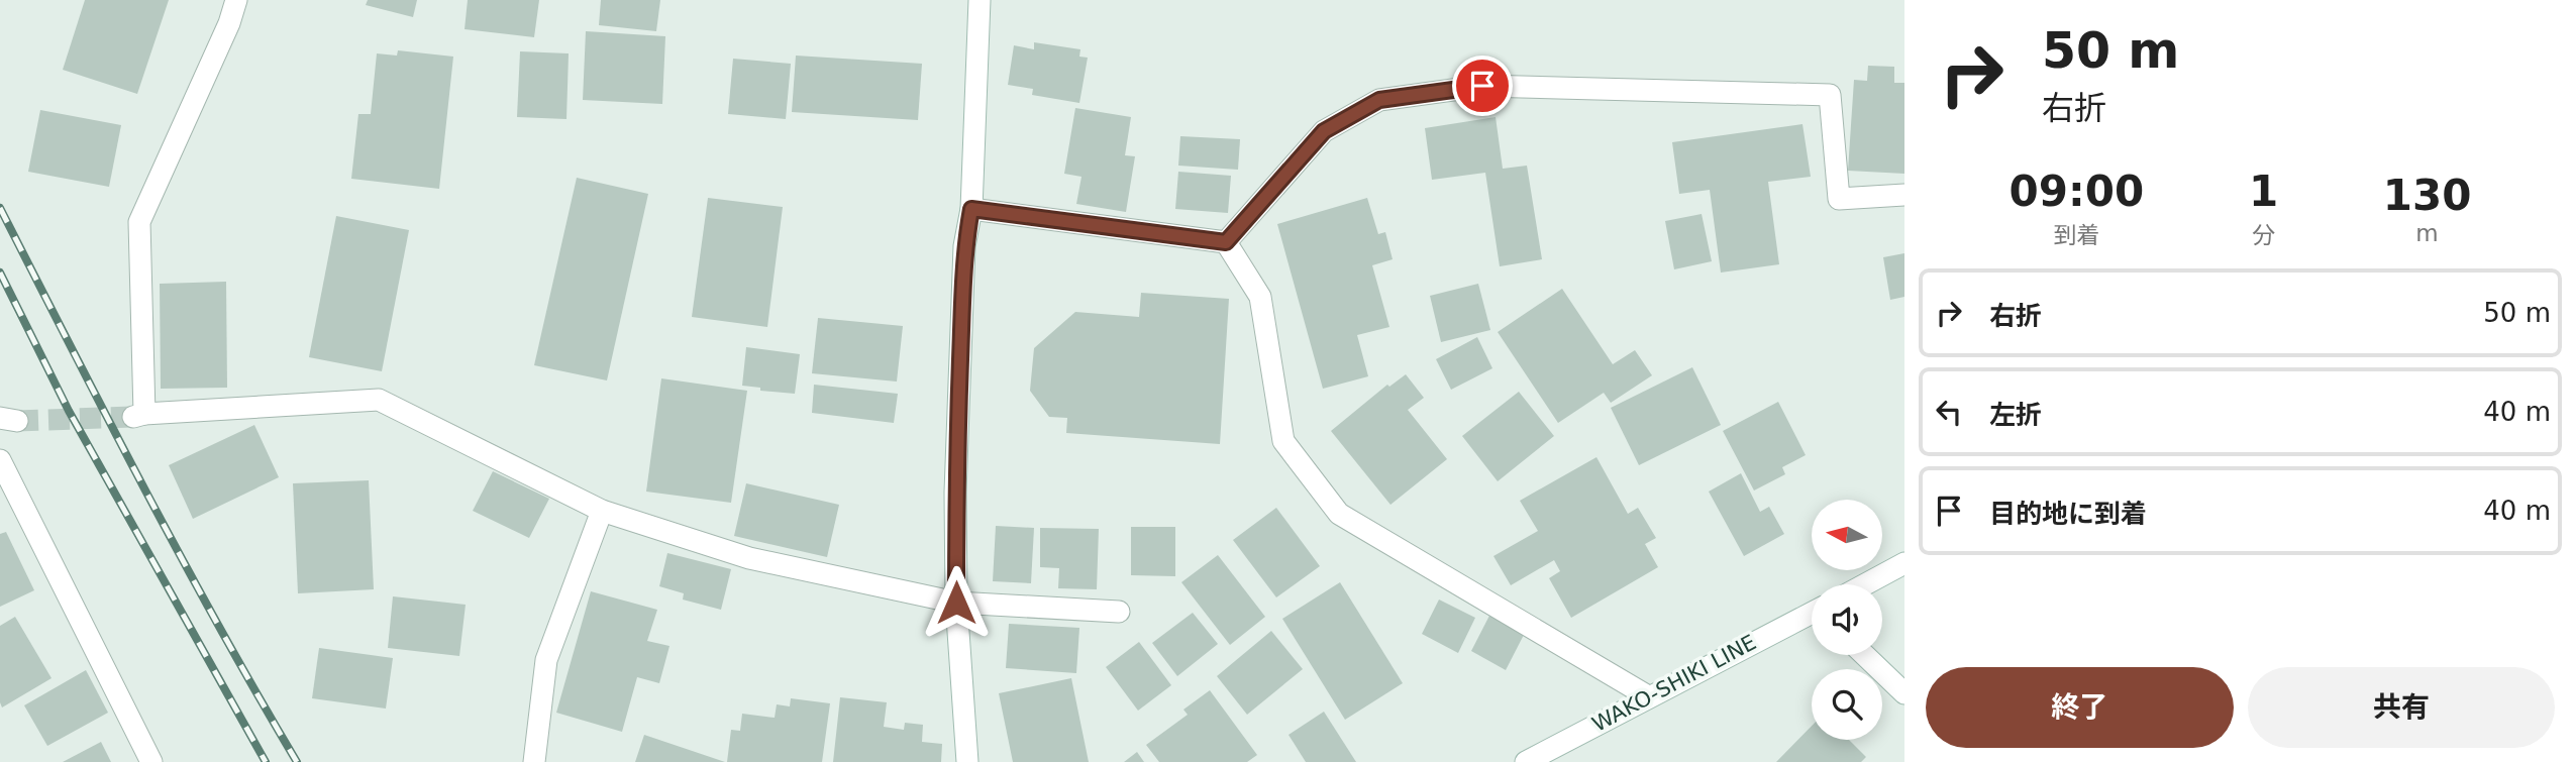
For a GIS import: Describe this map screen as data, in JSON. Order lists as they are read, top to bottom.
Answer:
{
  "streets": {
    "street": ["WAKO-SHIKI LINE"]
  },
  "north": "left",
  "page": {
    "turn": ["50 m", "右折"],
    "eta": [
      "09:00",
      "到着",
      "1",
      "分",
      "130",
      "m"
    ],
    "list": [
      {
        "name": "右折",
        "value": "50 m"
      },
      {
        "name": "左折",
        "value": "40 m"
      },
      {
        "name": "目的地に到着",
        "value": "40 m"
      }
    ],
    "buttons": ["終了", "共有"]
  }
}
